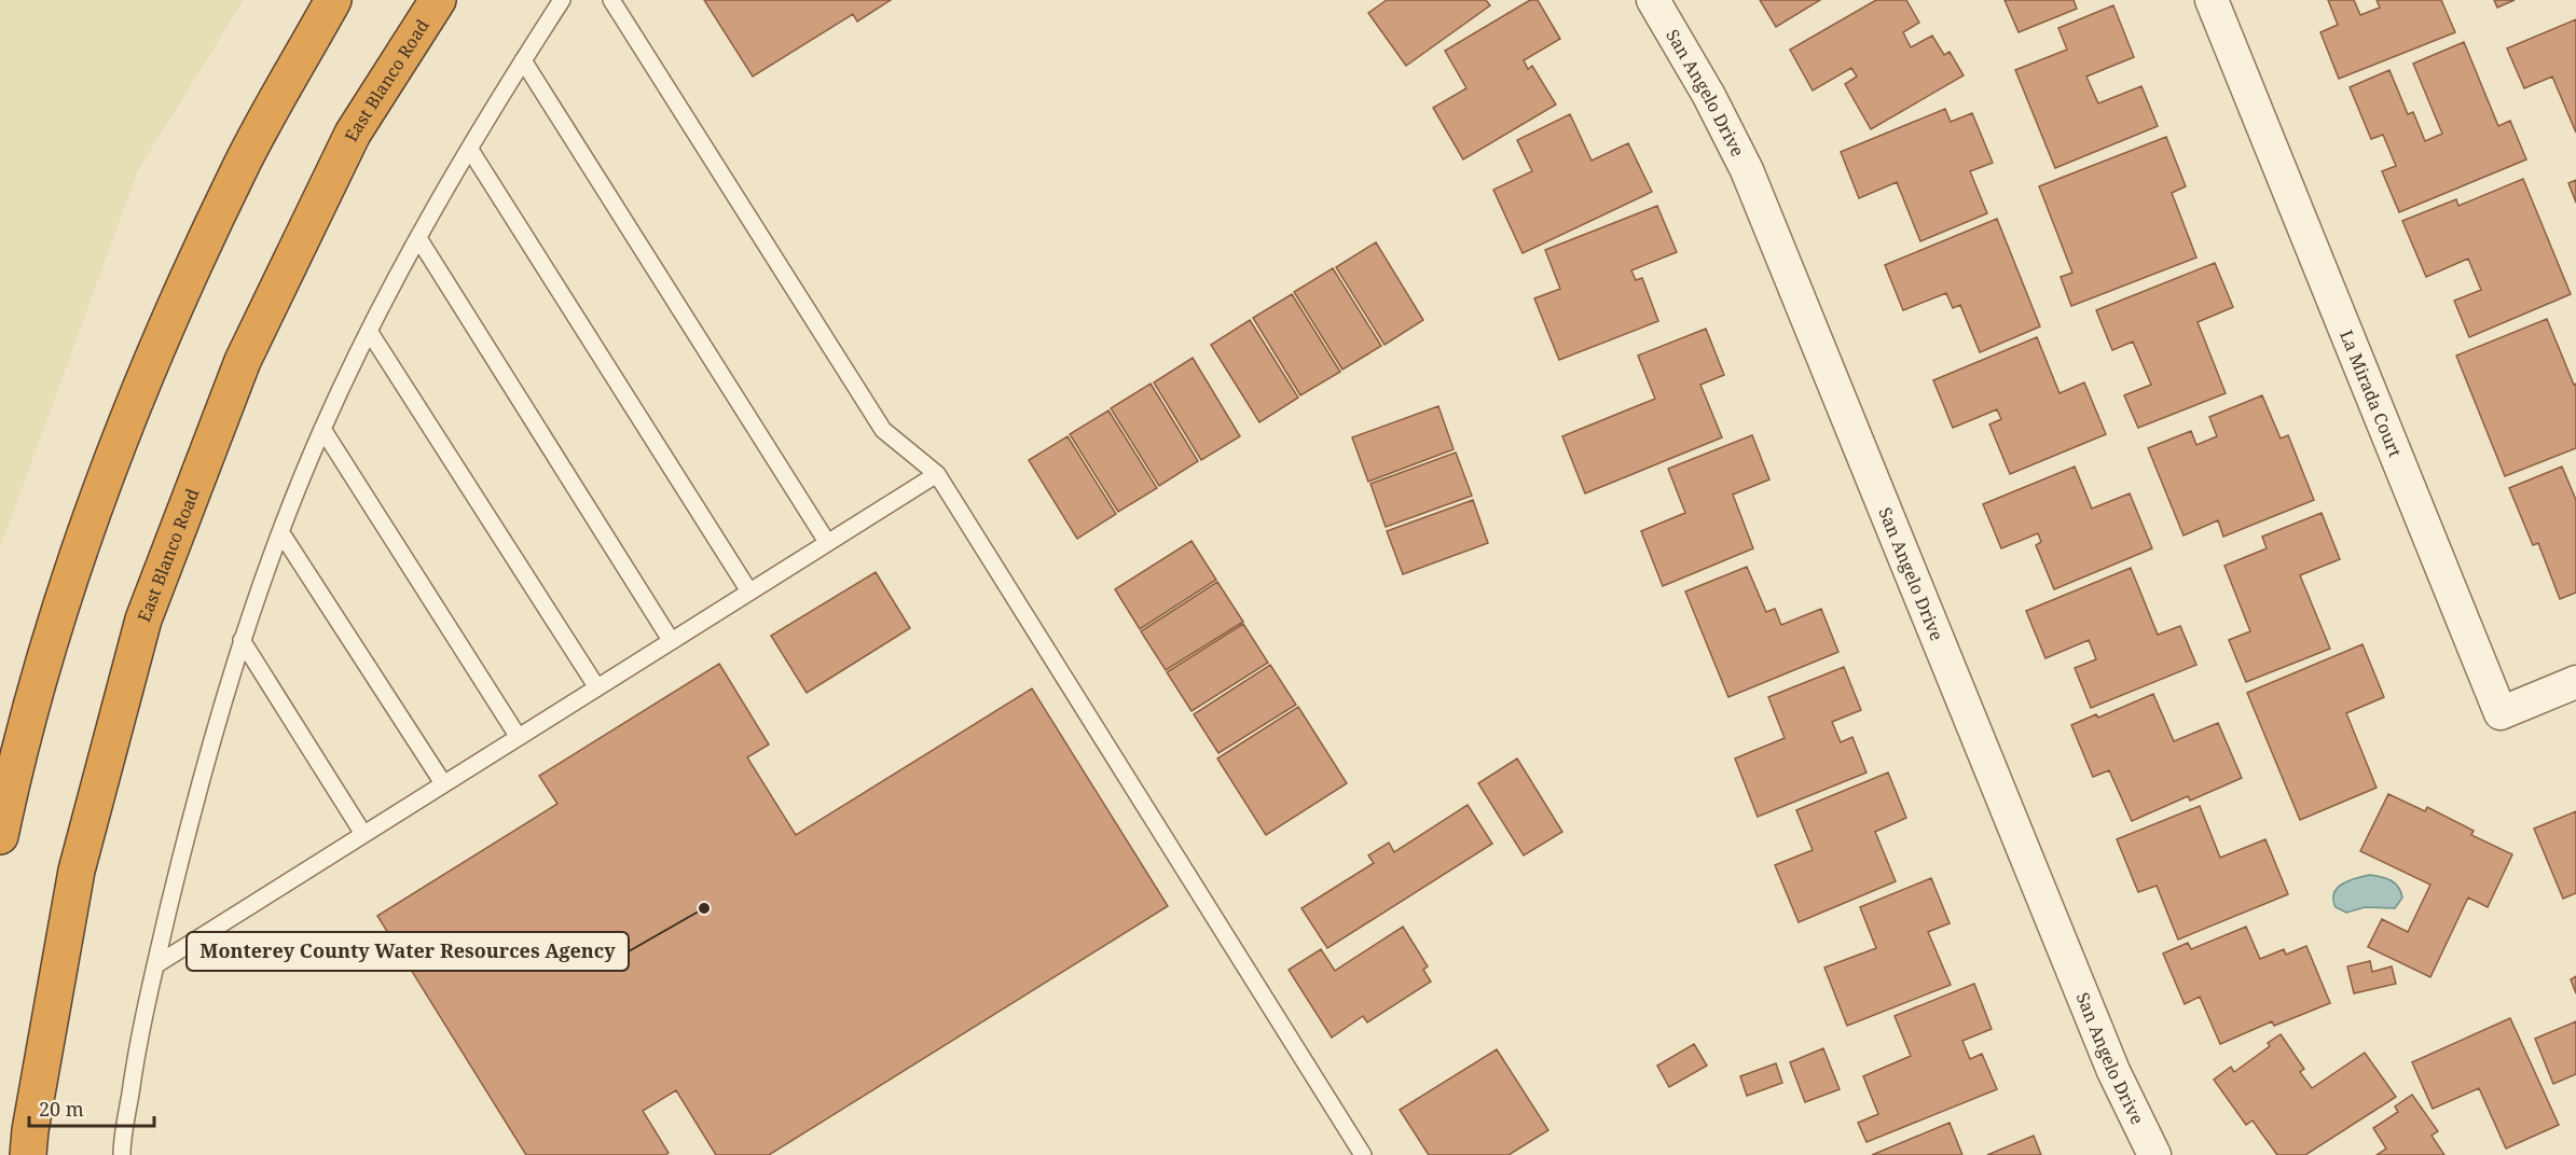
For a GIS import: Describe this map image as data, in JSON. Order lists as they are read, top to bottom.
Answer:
{
  "streets": {
    "highway": ["East Blanco Road"],
    "street": ["San Angelo Drive", "La Mirada Court"]
  },
  "places": ["Monterey County Water Resources Agency"],
  "scale_bar": "20 m"
}
